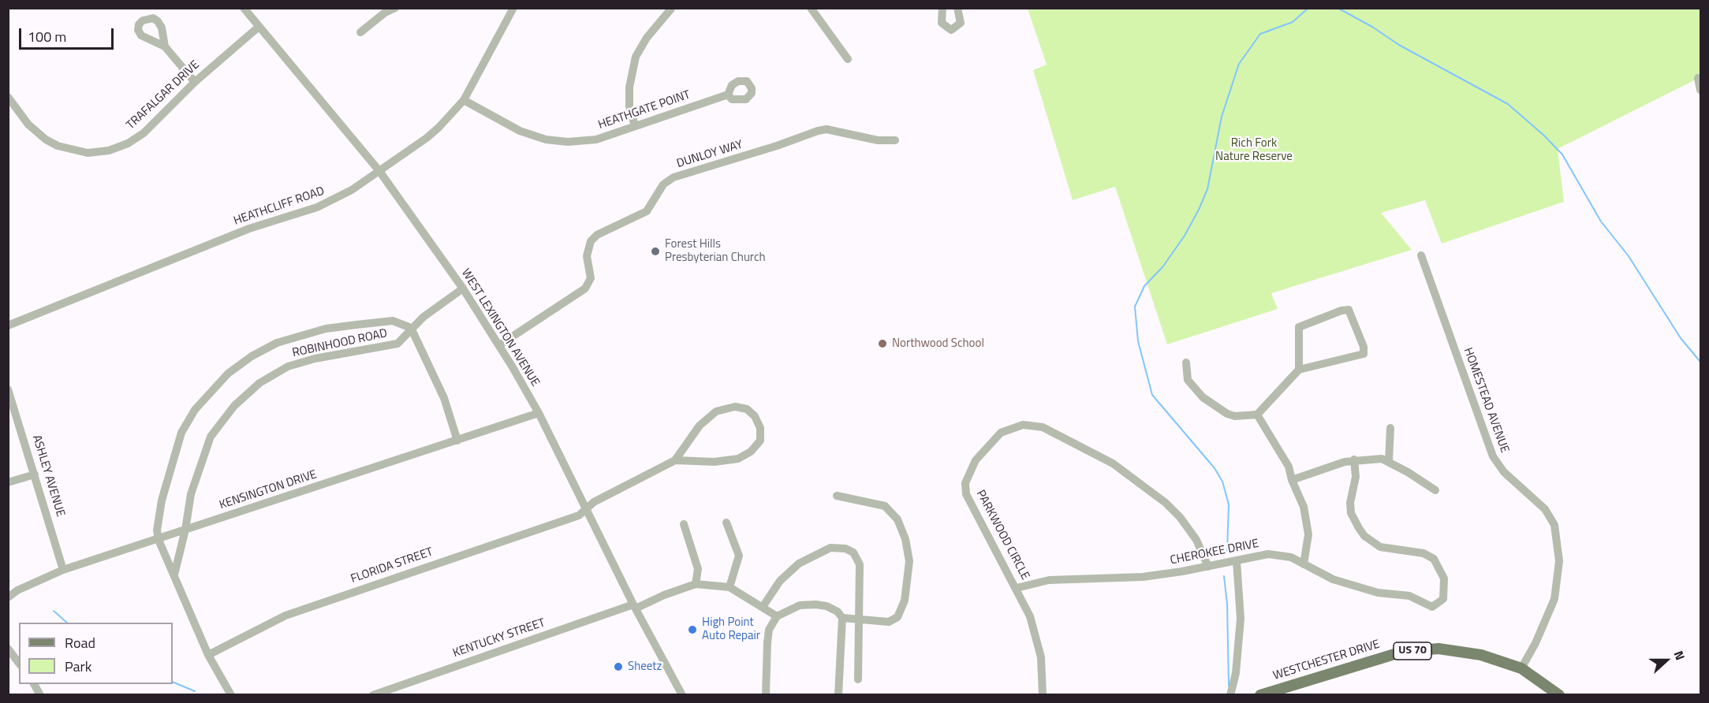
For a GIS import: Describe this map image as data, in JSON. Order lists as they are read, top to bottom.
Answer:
{
  "streets": {
    "main road": ["US 70", "WESTCHESTER DRIVE"],
    "street": [
      "TRAFALGAR DRIVE",
      "HEATHGATE POINT",
      "DUNLOY WAY",
      "HEATHCLIFF ROAD",
      "WEST LEXINGTON AVENUE",
      "ROBINHOOD ROAD",
      "HOMESTEAD AVENUE",
      "ASHLEY AVENUE",
      "KENSINGTON DRIVE",
      "PARKWOOD CIRCLE",
      "CHEROKEE DRIVE",
      "FLORIDA STREET",
      "KENTUCKY STREET"
    ]
  },
  "crossings": [
    ["TRAFALGAR DRIVE", "WEST LEXINGTON AVENUE"],
    ["HEATHGATE POINT", "HEATHCLIFF ROAD"],
    ["DUNLOY WAY", "WEST LEXINGTON AVENUE"],
    ["HEATHCLIFF ROAD", "WEST LEXINGTON AVENUE"],
    ["WEST LEXINGTON AVENUE", "ROBINHOOD ROAD"],
    ["WEST LEXINGTON AVENUE", "KENSINGTON DRIVE"],
    ["WEST LEXINGTON AVENUE", "FLORIDA STREET"],
    ["WEST LEXINGTON AVENUE", "KENTUCKY STREET"],
    ["ROBINHOOD ROAD", "KENSINGTON DRIVE"],
    ["ROBINHOOD ROAD", "FLORIDA STREET"],
    ["HOMESTEAD AVENUE", "WESTCHESTER DRIVE"],
    ["ASHLEY AVENUE", "KENSINGTON DRIVE"],
    ["PARKWOOD CIRCLE", "CHEROKEE DRIVE"]
  ],
  "parks": ["Rich Fork Nature Reserve"],
  "places": [
    "Forest Hills Presbyterian Church",
    "Northwood School",
    "High Point Auto Repair",
    "Sheetz"
  ],
  "legend": ["Road", "Park"],
  "scale_bar": "100 m",
  "north": "right"
}
